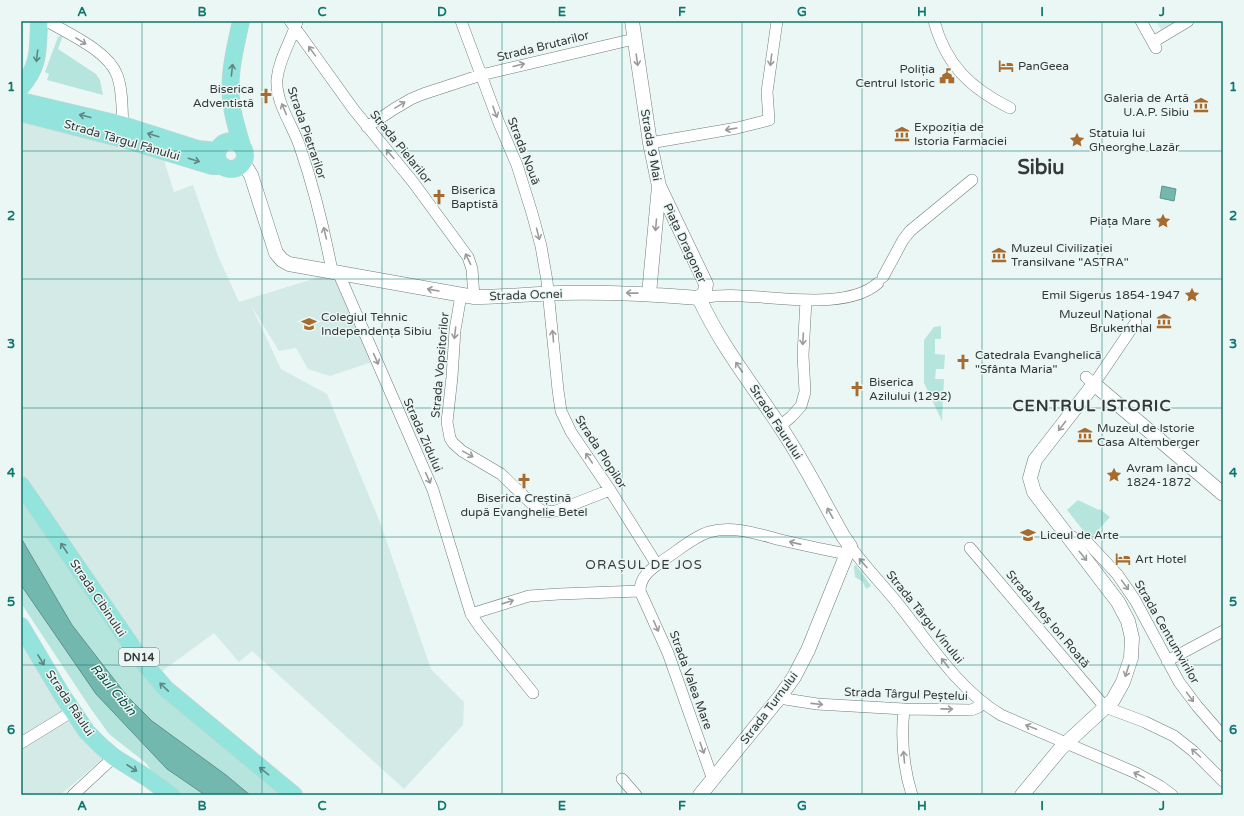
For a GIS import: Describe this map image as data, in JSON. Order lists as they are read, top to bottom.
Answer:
{
  "streets": {
    "main road": [
      "Strada Târgul Fânului",
      "Strada Cibinului",
      "DN14",
      "Strada Râului"
    ],
    "street": [
      "Strada Brutarilor",
      "Strada Pietrarilor",
      "Strada 9 Mai",
      "Strada Pielarilor",
      "Strada Nouă",
      "Piața Dragoner",
      "Strada Ocnei",
      "Strada Vopsitorilor",
      "Strada Faurului",
      "Strada Zidului",
      "Strada Plopilor",
      "Strada Târgu Vinului",
      "Strada Moș Ion Roată",
      "Strada Centumvirilor",
      "Strada Valea Mare",
      "Strada Târgul Peștelui",
      "Strada Turnului"
    ]
  },
  "crossings": [
    ["Strada Brutarilor", "Strada 9 Mai"],
    ["Strada Brutarilor", "Strada Pielarilor"],
    ["Strada Brutarilor", "Strada Nouă"],
    ["Strada Pietrarilor", "Strada Pielarilor"],
    ["Strada Pietrarilor", "Strada Ocnei"],
    ["Strada Pietrarilor", "Strada Zidului"],
    ["Strada Târgul Fânului", "Strada Ocnei"],
    ["Strada 9 Mai", "Piața Dragoner"],
    ["Strada 9 Mai", "Strada Ocnei"],
    ["Strada Pielarilor", "Strada Ocnei"],
    ["Strada Pielarilor", "Strada Vopsitorilor"],
    ["Strada Nouă", "Strada Ocnei"],
    ["Strada Nouă", "Strada Plopilor"],
    ["Piața Dragoner", "Strada Ocnei"],
    ["Piața Dragoner", "Strada Faurului"],
    ["Strada Ocnei", "Strada Vopsitorilor"],
    ["Strada Ocnei", "Strada Faurului"],
    ["Strada Ocnei", "Strada Zidului"],
    ["Strada Ocnei", "Strada Plopilor"],
    ["Strada Vopsitorilor", "Strada Plopilor"],
    ["Strada Faurului", "Strada Târgu Vinului"],
    ["Strada Faurului", "Strada Turnului"],
    ["Strada Târgu Vinului", "Strada Târgul Peștelui"],
    ["Strada Târgu Vinului", "Strada Turnului"],
    ["Strada Valea Mare", "Strada Turnului"],
    ["Strada Târgul Peștelui", "Strada Turnului"]
  ],
  "one_way": [
    "Strada Brutarilor",
    "Strada Pietrarilor",
    "Strada 9 Mai",
    "Strada Pielarilor",
    "Strada Nouă",
    "Strada Faurului",
    "Strada Zidului",
    "Strada Plopilor",
    "Strada Cibinului",
    "Strada Târgu Vinului",
    "Strada Valea Mare",
    "Strada Râului"
  ],
  "districts": ["Sibiu", "CENTRUL ISTORIC", "ORAȘUL DE JOS"],
  "water": ["Râul Cibin"],
  "places": {
    "hotel": ["PanGeea", "Art Hotel"],
    "public building": ["Poliția Centrul Istoric"],
    "church": [
      "Biserica Adventistă",
      "Biserica Baptistă",
      "Catedrala Evanghelică \"Sfânta Maria\"",
      "Biserica Azilului (1292)",
      "Biserica Creștină după Evanghelie Betel"
    ],
    "museum": [
      "Galeria de Artă U.A.P. Sibiu",
      "Expoziția de Istoria Farmaciei",
      "Muzeul Civilizației Transilvane \"ASTRA\"",
      "Muzeul Național Brukenthal",
      "Muzeul de Istorie Casa Altemberger"
    ],
    "place": [
      "Statuia lui Gheorghe Lazăr",
      "Piața Mare",
      "Emil Sigerus 1854-1947",
      "Avram Iancu 1824-1872"
    ],
    "school or university": ["Colegiul Tehnic Independența Sibiu", "Liceul de Arte"]
  },
  "grid": {
    "columns": [
      "A",
      "B",
      "C",
      "D",
      "E",
      "F",
      "G",
      "H",
      "I",
      "J"
    ],
    "rows": [
      "1",
      "2",
      "3",
      "4",
      "5",
      "6"
    ]
  }
}
